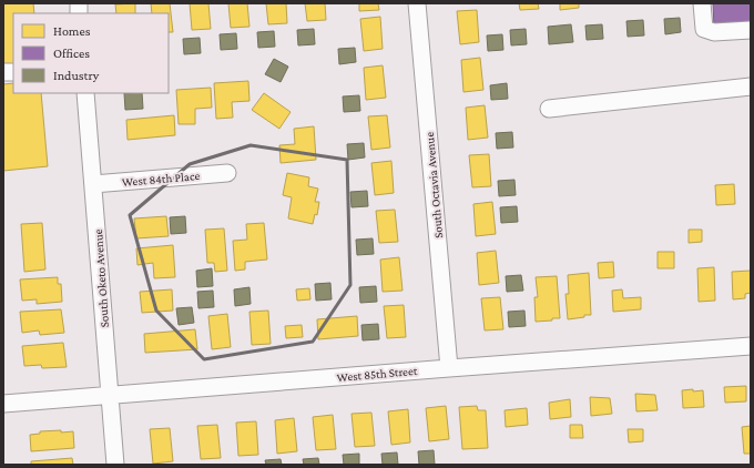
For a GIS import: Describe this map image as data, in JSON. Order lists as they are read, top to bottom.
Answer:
{
  "streets": {
    "street": [
      "West 84th Place",
      "South Octavia Avenue",
      "South Oketo Avenue",
      "West 85th Street"
    ]
  },
  "crossings": [
    ["West 84th Place", "South Oketo Avenue"],
    ["South Octavia Avenue", "West 85th Street"],
    ["South Oketo Avenue", "West 85th Street"]
  ],
  "legend": ["Homes", "Offices", "Industry"]
}
